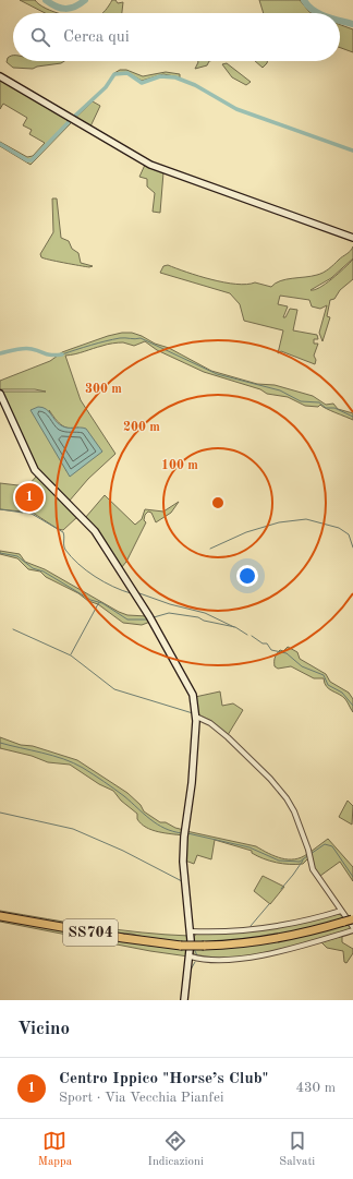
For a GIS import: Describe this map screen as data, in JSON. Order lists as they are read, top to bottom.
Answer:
{
  "streets": {
    "highway": ["SS704"]
  },
  "page": {
    "search": "Cerca qui",
    "pins": "1",
    "heading": "Vicino",
    "list": [
      {
        "mark": "1",
        "name": "Centro Ippico \"Horse’s Club\"",
        "note": "Sport · Via Vecchia Pianfei",
        "value": "430 m"
      }
    ],
    "nav": ["Mappa", "Indicazioni", "Salvati"]
  },
  "rings": ["300 m", "200 m", "100 m"]
}
